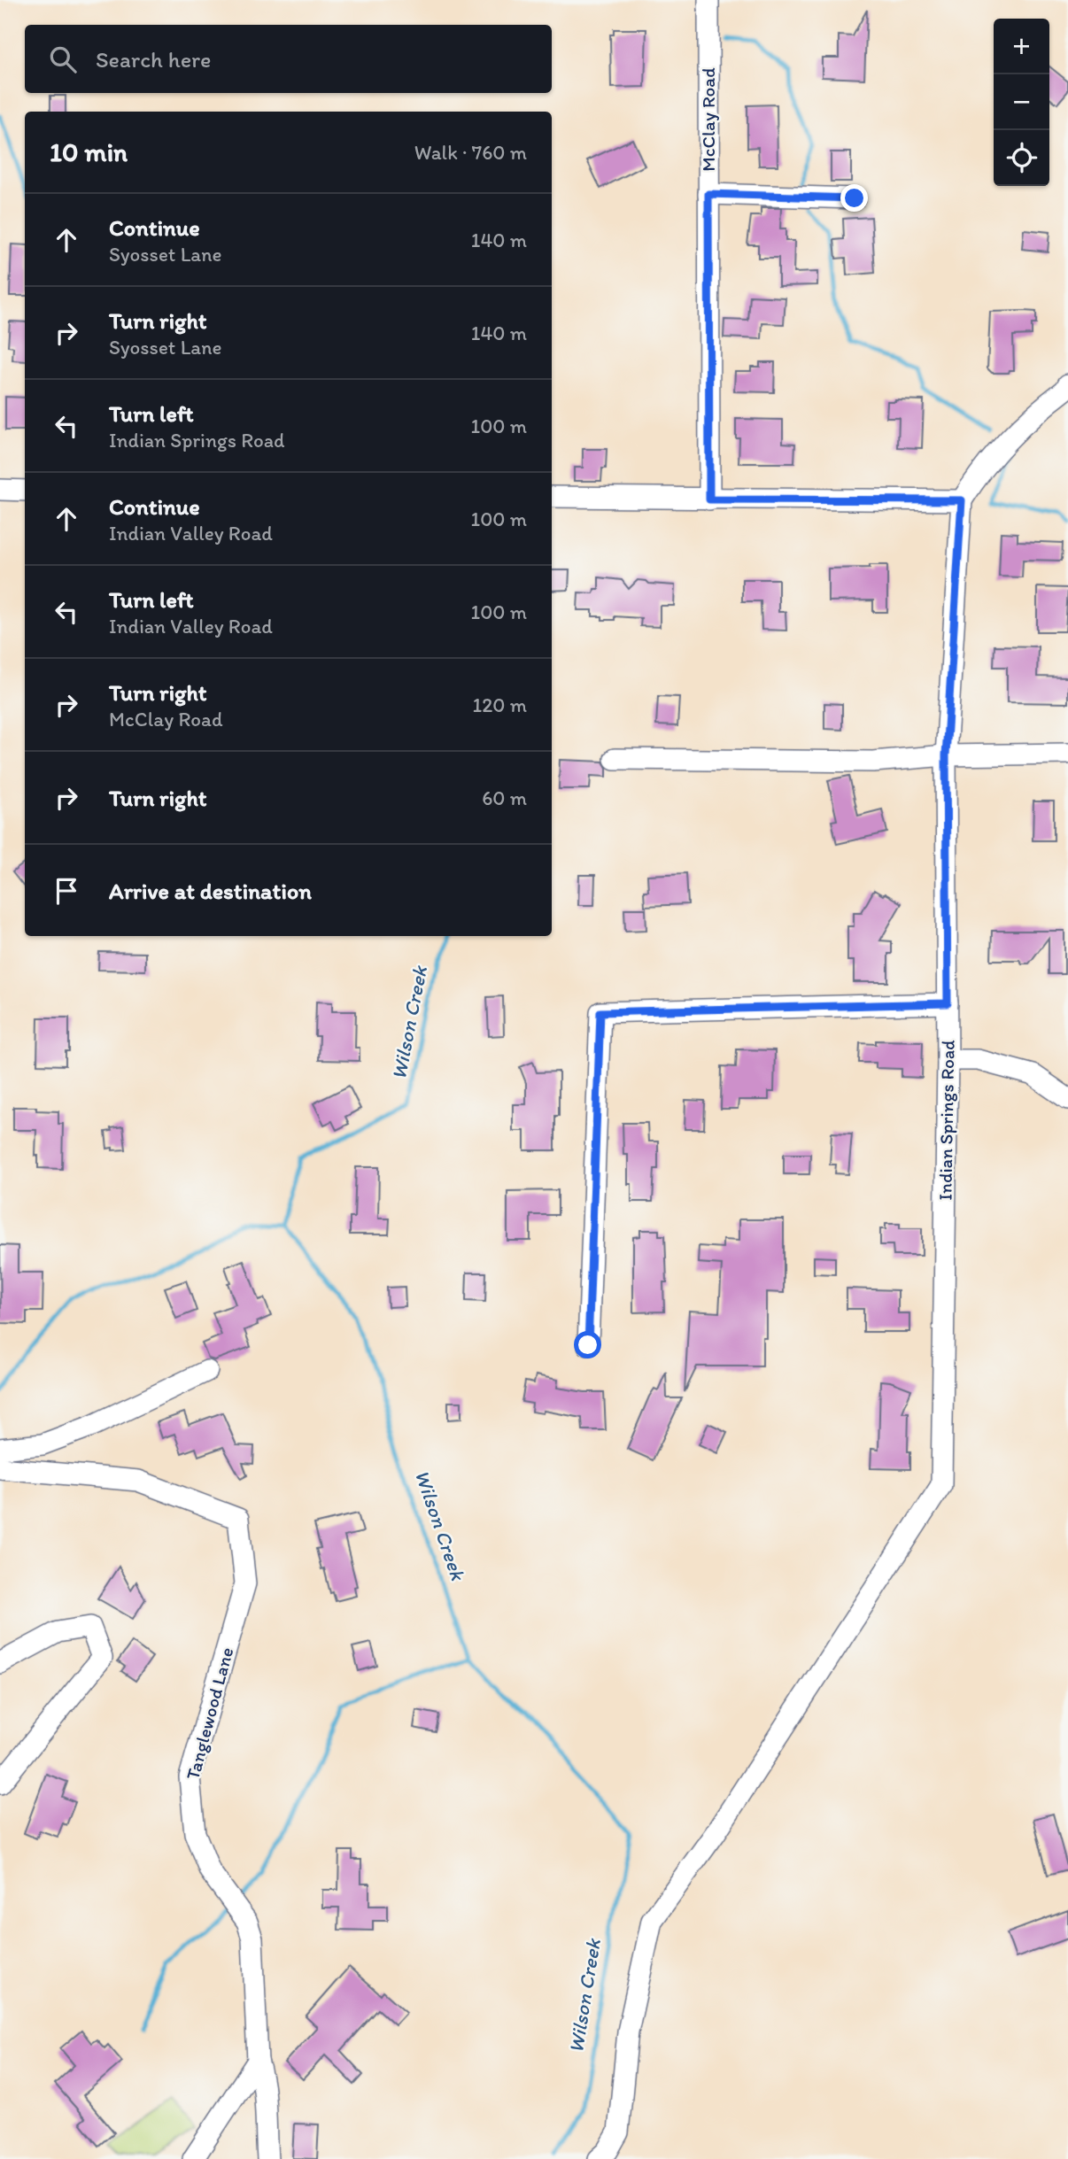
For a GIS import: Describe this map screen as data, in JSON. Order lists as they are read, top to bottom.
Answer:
{
  "streets": {
    "street": ["McClay Road", "Indian Springs Road", "Tanglewood Lane"]
  },
  "water": ["Wilson Creek"],
  "page": {
    "map_buttons": ["+", "−"],
    "search": "Search here",
    "heading": ["10 min", "Walk · 760 m"],
    "list": [
      ["Continue", "Syosset Lane", "140 m"],
      ["Turn right", "Syosset Lane", "140 m"],
      ["Turn left", "Indian Springs Road", "100 m"],
      ["Continue", "Indian Valley Road", "100 m"],
      ["Turn left", "Indian Valley Road", "100 m"],
      ["Turn right", "McClay Road", "120 m"],
      ["Turn right", "60 m"],
      "Arrive at destination"
    ]
  }
}
